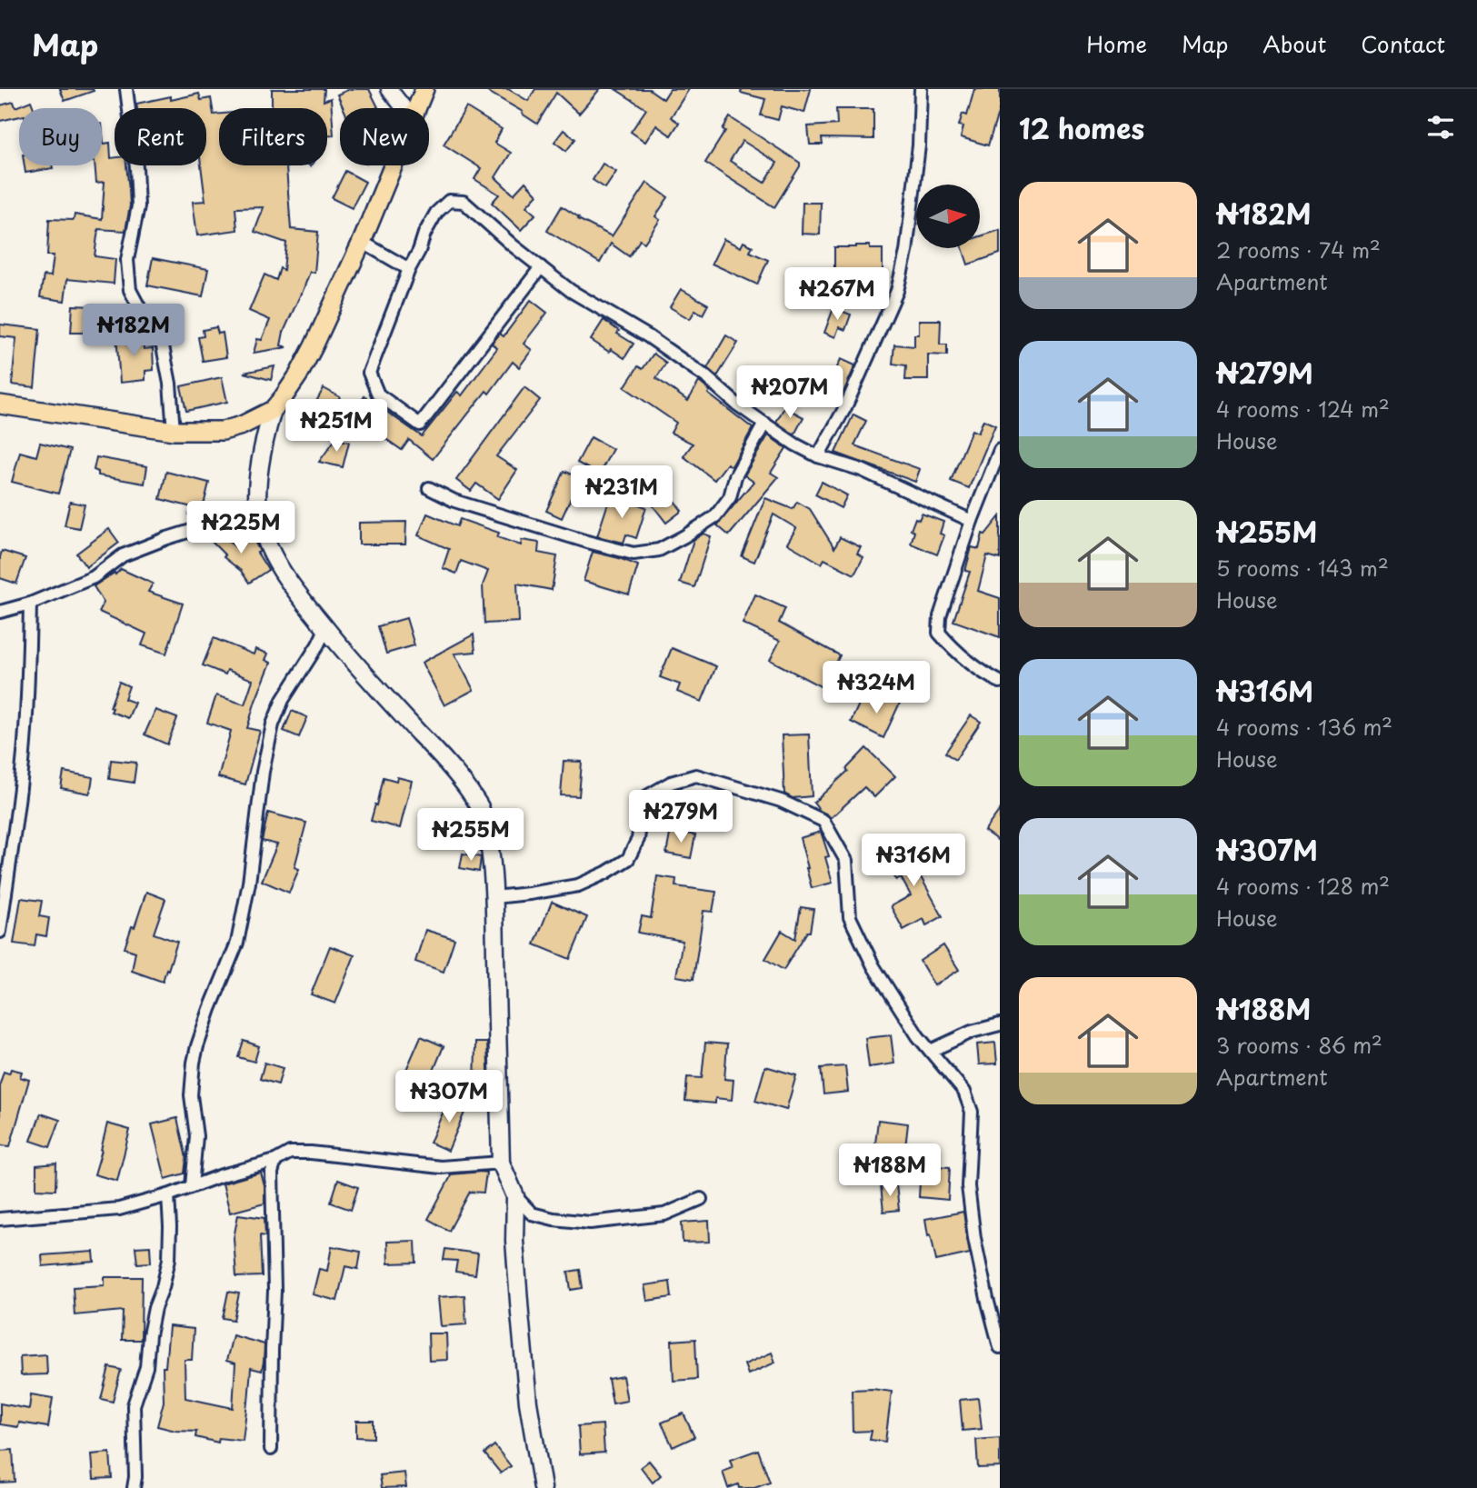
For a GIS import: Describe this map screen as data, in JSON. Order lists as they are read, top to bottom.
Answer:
{
  "north": "right",
  "page": {
    "header": "Map",
    "nav": [
      "Home",
      "Map",
      "About",
      "Contact"
    ],
    "heading": "12 homes",
    "chip": [
      "Buy",
      "Rent",
      "Filters",
      "New"
    ],
    "list": [
      {
        "name": "₦182M",
        "note": "2 rooms · 74 m² · Apartment"
      },
      {
        "name": "₦279M",
        "note": "4 rooms · 124 m² · House"
      },
      {
        "name": "₦255M",
        "note": "5 rooms · 143 m² · House"
      },
      {
        "name": "₦316M",
        "note": "4 rooms · 136 m² · House"
      },
      {
        "name": "₦307M",
        "note": "4 rooms · 128 m² · House"
      },
      {
        "name": "₦188M",
        "note": "3 rooms · 86 m² · Apartment"
      }
    ],
    "price": [
      "₦267M",
      "₦182M",
      "₦207M",
      "₦251M",
      "₦231M",
      "₦225M",
      "₦324M",
      "₦279M",
      "₦255M",
      "₦316M",
      "₦307M",
      "₦188M"
    ]
  }
}
